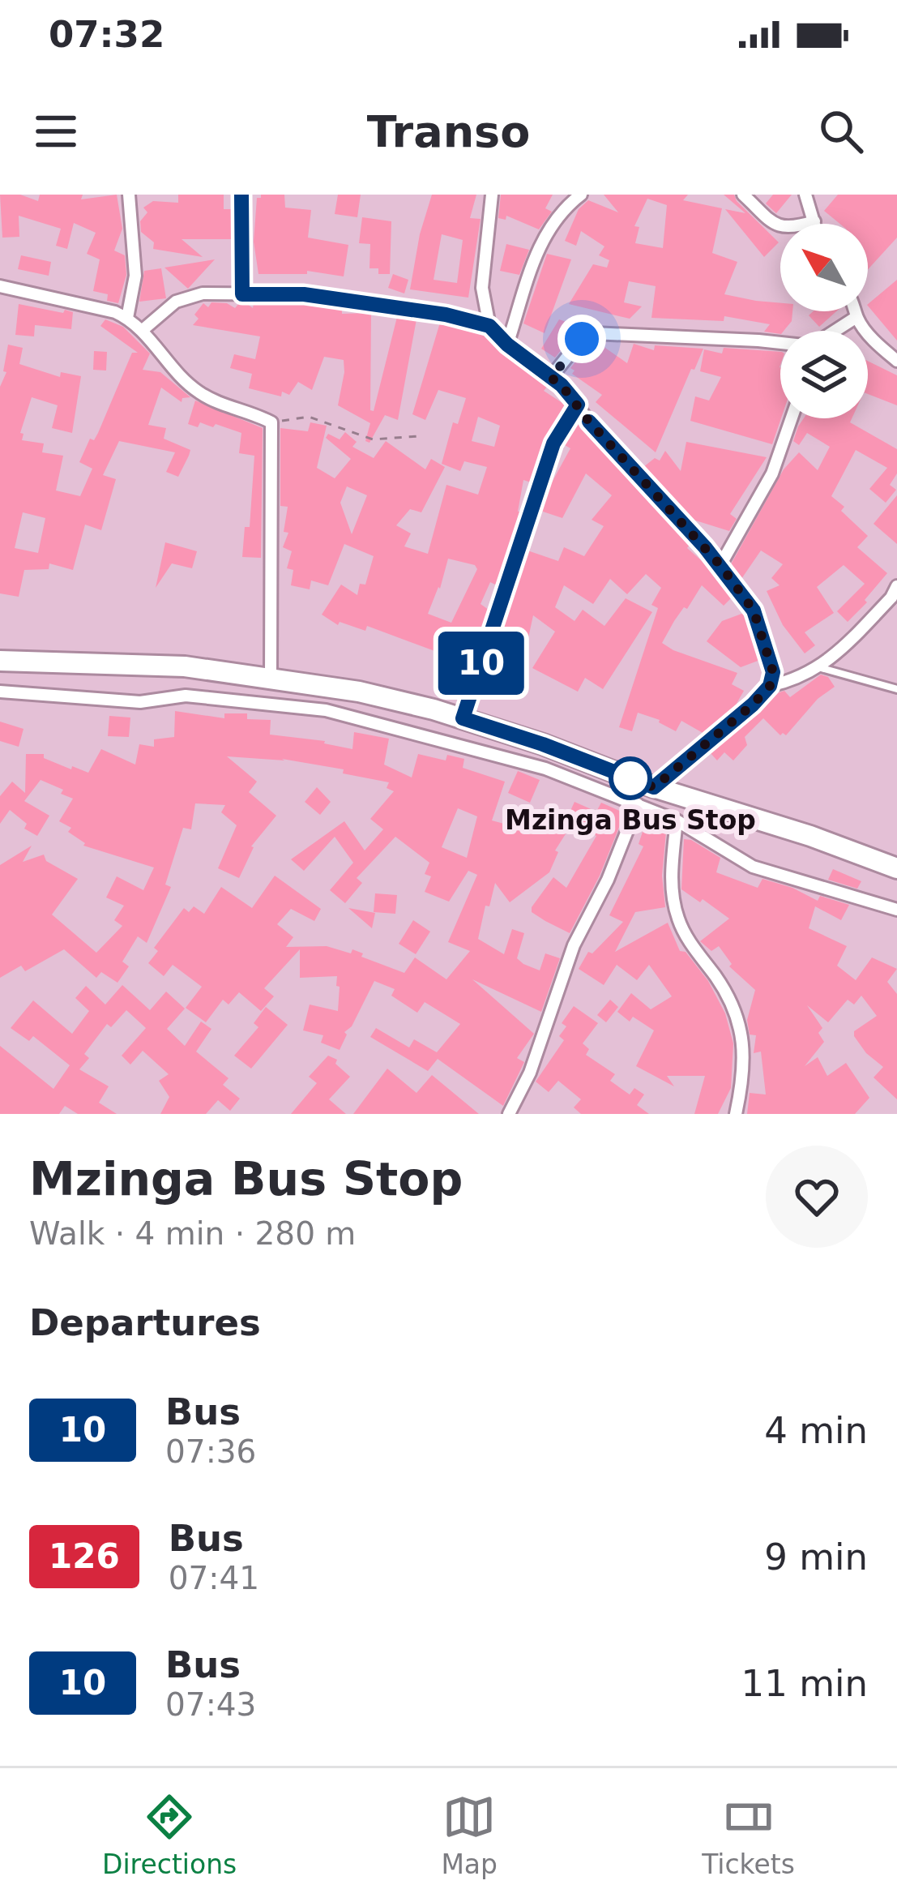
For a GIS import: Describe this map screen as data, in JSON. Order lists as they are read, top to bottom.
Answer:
{
  "places": ["Mzinga Bus Stop"],
  "lines": ["bus line 10"],
  "north": "top left",
  "page": {
    "status": "07:32",
    "header": "Transo",
    "on_map": "10",
    "heading": [
      ["Mzinga Bus Stop", "Walk · 4 min · 280 m"],
      "Departures"
    ],
    "list": [
      {
        "mark": "10",
        "name": "Bus",
        "note": "07:36",
        "value": "4 min"
      },
      {
        "mark": "126",
        "name": "Bus",
        "note": "07:41",
        "value": "9 min"
      },
      {
        "mark": "10",
        "name": "Bus",
        "note": "07:43",
        "value": "11 min"
      }
    ],
    "tabs": ["Directions", "Map", "Tickets"]
  }
}
